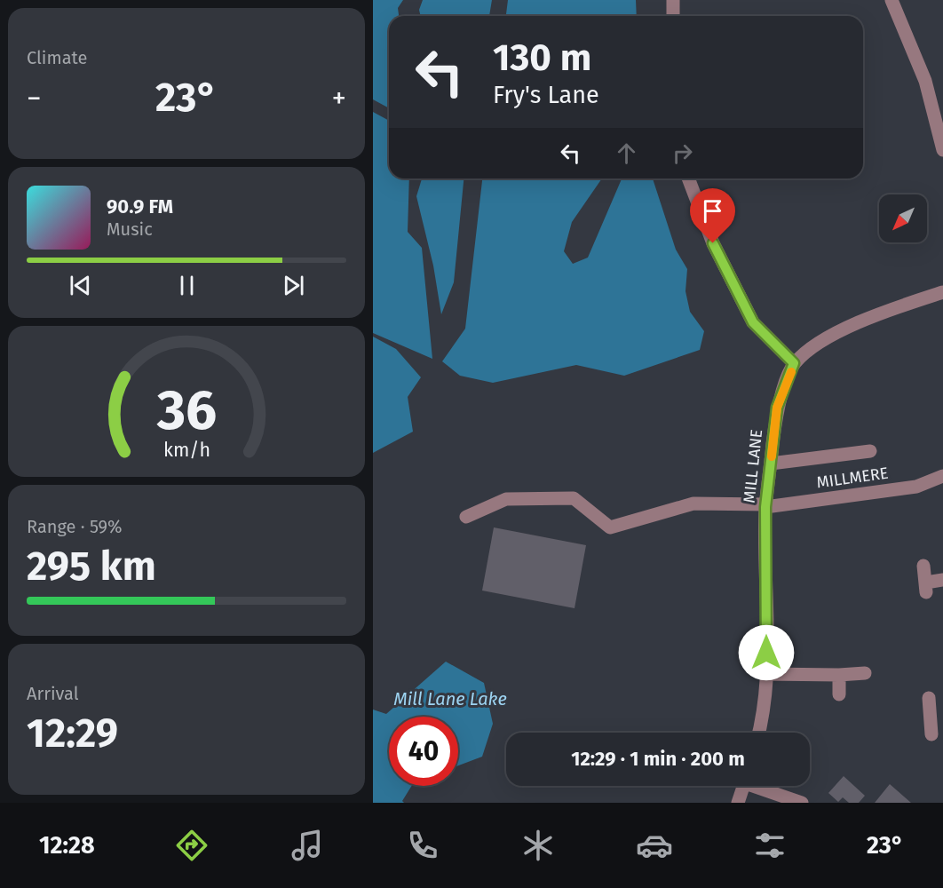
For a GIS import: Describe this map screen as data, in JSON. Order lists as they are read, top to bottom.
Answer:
{
  "streets": {
    "street": ["MILL LANE", "MILLMERE"]
  },
  "crossings": [
    ["MILL LANE", "MILLMERE"]
  ],
  "water": ["Mill Lane Lake"],
  "north": "bottom left",
  "page": {
    "tile": [
      "Climate",
      ["Range · 59%", "295 km"],
      ["Arrival", "12:29"]
    ],
    "turn": ["130 m", "Fry's Lane"],
    "heat": ["−", "23°", "+"],
    "song": ["90.9 FM", "Music"],
    "limit": "40",
    "trip": "12:29 · 1 min · 200 m",
    "tabs": ["12:28", "23°"],
    "gauge": ["36", "km/h"]
  }
}
